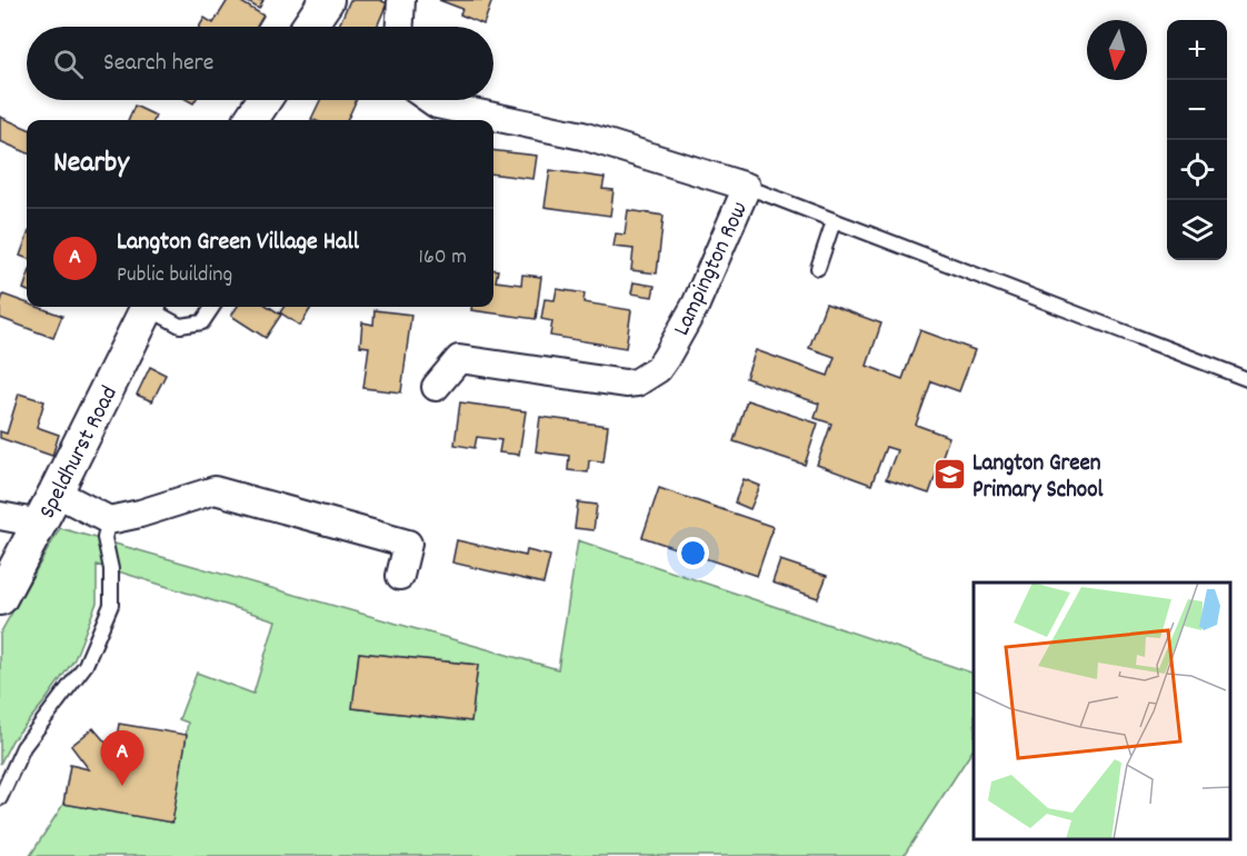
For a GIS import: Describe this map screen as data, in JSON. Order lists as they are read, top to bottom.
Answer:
{
  "streets": {
    "street": ["Lampington Row", "Speldhurst Road"]
  },
  "places": {
    "school or university": ["Langton Green Primary School"]
  },
  "north": "bottom",
  "page": {
    "map_buttons": ["+", "−"],
    "search": "Search here",
    "heading": "Nearby",
    "list": [
      {
        "mark": "A",
        "name": "Langton Green Village Hall",
        "note": "Public building",
        "value": "160 m"
      }
    ],
    "pins": "A"
  }
}
